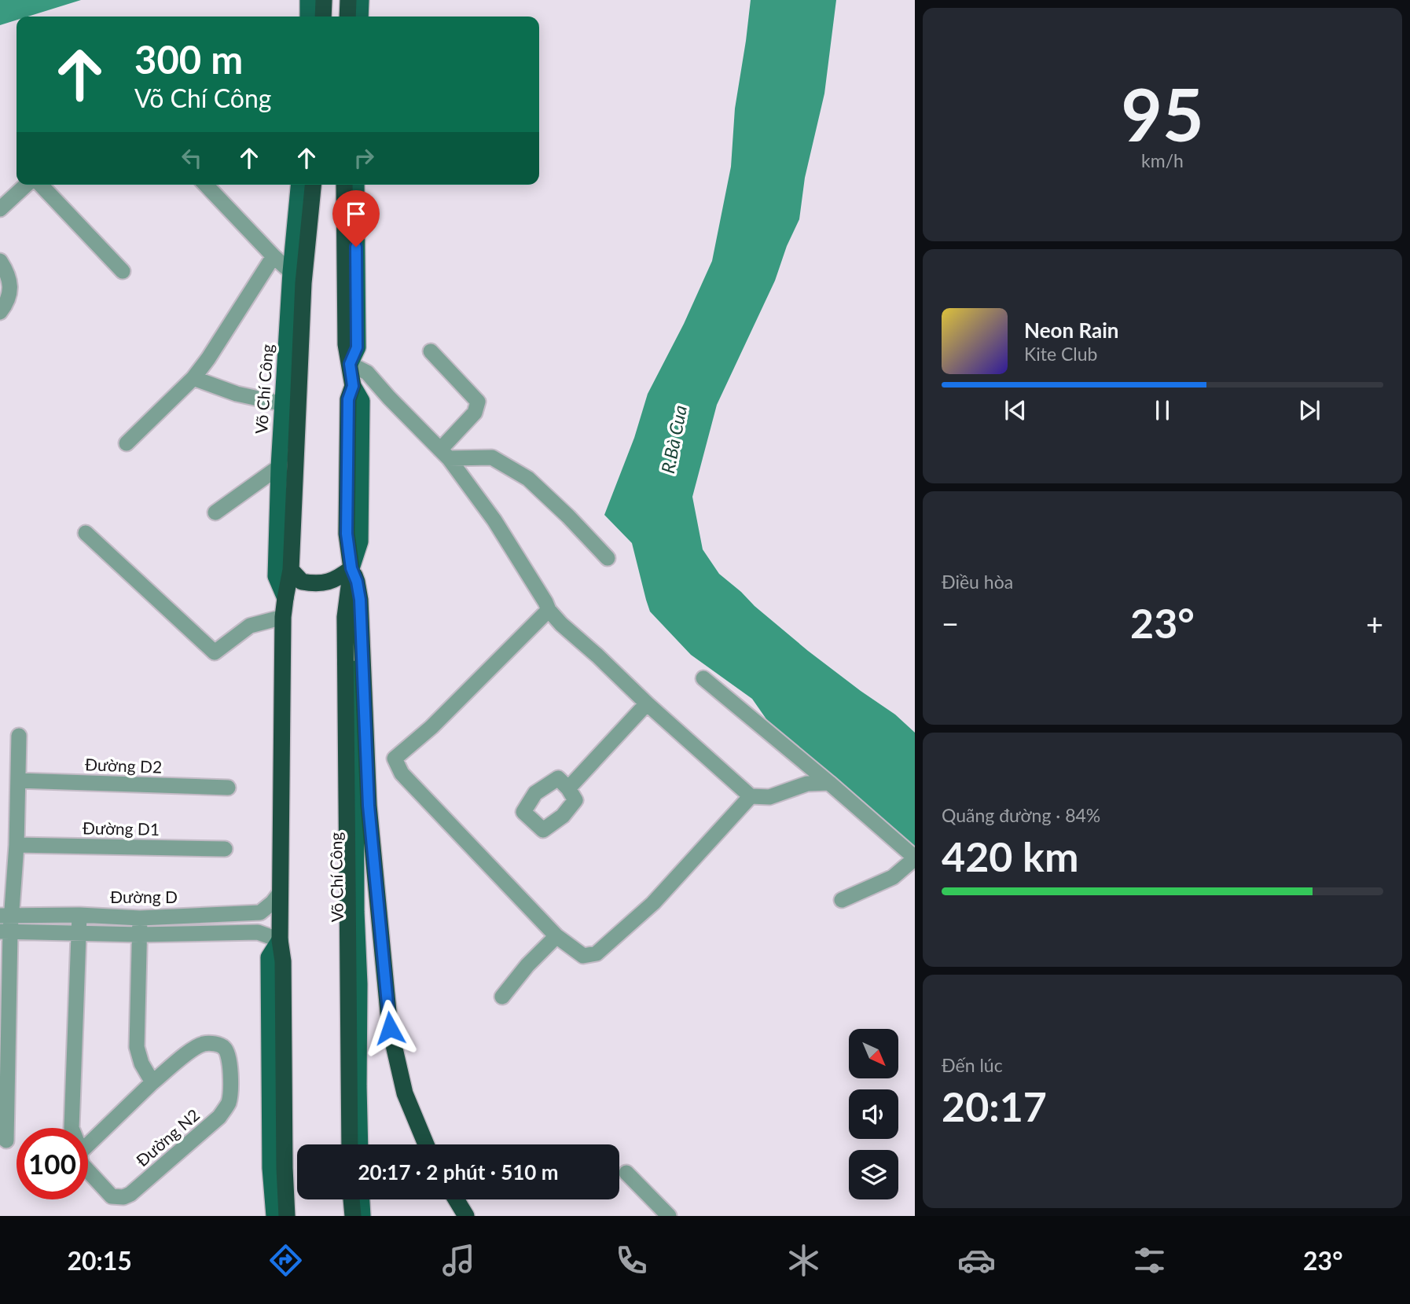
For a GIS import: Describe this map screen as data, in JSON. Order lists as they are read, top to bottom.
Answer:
{
  "streets": {
    "highway": ["Võ Chí Công"],
    "street": [
      "Đường D2",
      "Đường D1",
      "Đường D",
      "Đường N2"
    ]
  },
  "crossings": [
    ["Võ Chí Công", "Đường D"],
    ["Đường D", "Đường N2"]
  ],
  "water": ["R.Bà Cua"],
  "north": "bottom right",
  "page": {
    "tile": [
      ["95", "km/h"],
      "Điều hòa",
      ["Quãng đường · 84%", "420 km"],
      ["Đến lúc", "20:17"]
    ],
    "turn": ["300 m", "Võ Chí Công"],
    "song": ["Neon Rain", "Kite Club"],
    "heat": ["−", "23°", "+"],
    "limit": "100",
    "trip": "20:17 · 2 phút · 510 m",
    "tabs": ["20:15", "23°"]
  }
}
